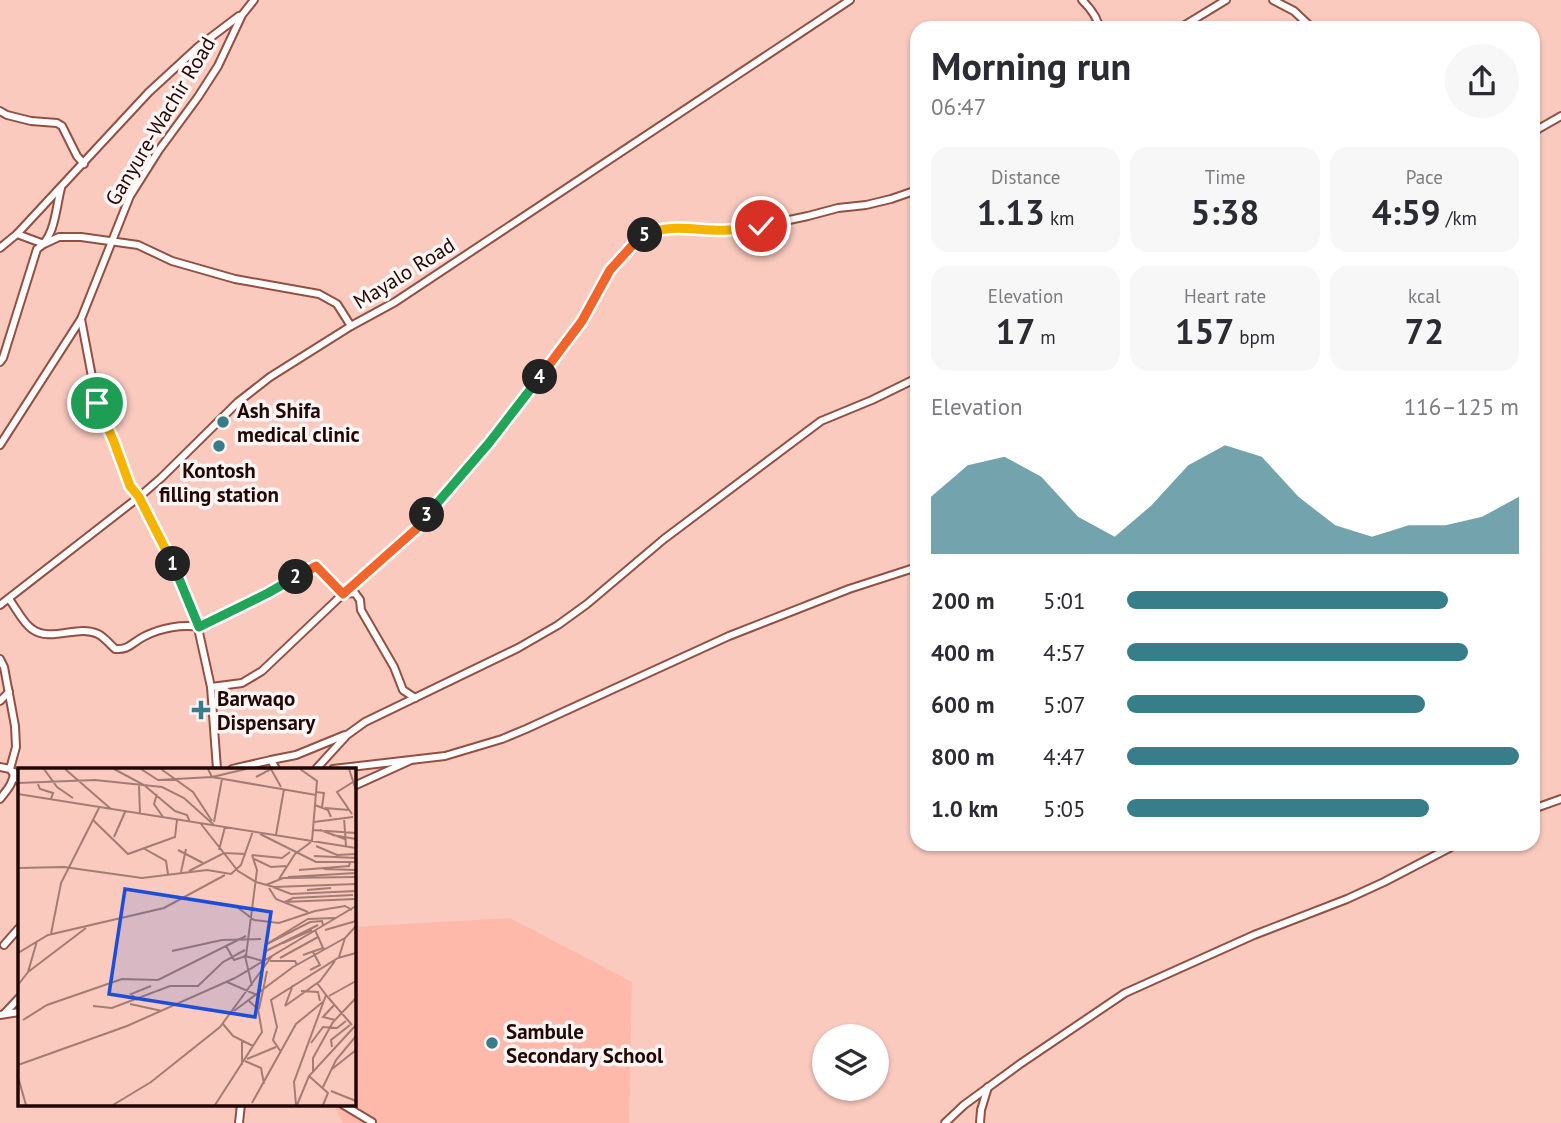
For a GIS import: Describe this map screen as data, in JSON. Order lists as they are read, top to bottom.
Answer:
{
  "streets": {
    "street": ["Ganyure-Wachir Road", "Mayalo Road"]
  },
  "places": {
    "other": ["Ash Shifa medical clinic", "Kontosh filling station", "Sambule Secondary School"],
    "health": ["Barwaqo Dispensary"]
  },
  "page": {
    "heading": ["Morning run", "06:47"],
    "stats": [
      ["Distance", "1.13 km"],
      ["Time", "5:38"],
      ["Pace", "4:59 /km"],
      ["Elevation", "17 m"],
      ["Heart rate", "157 bpm"],
      ["kcal", "72"]
    ],
    "pins": [
      "5",
      "4",
      "3",
      "1",
      "2"
    ],
    "chart": ["Elevation", "116–125 m"],
    "list": [
      {
        "name": "200 m",
        "note": "5:01"
      },
      {
        "name": "400 m",
        "note": "4:57"
      },
      {
        "name": "600 m",
        "note": "5:07"
      },
      {
        "name": "800 m",
        "note": "4:47"
      },
      {
        "name": "1.0 km",
        "note": "5:05"
      }
    ]
  }
}
